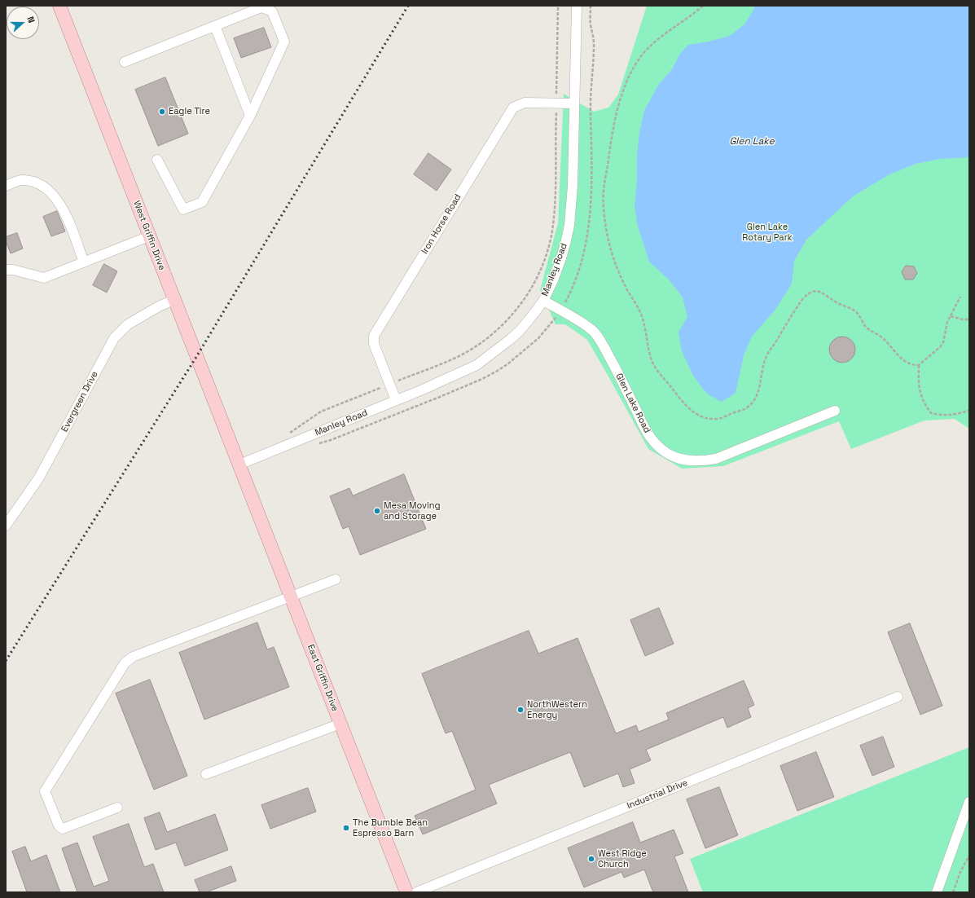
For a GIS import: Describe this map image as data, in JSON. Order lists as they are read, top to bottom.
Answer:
{
  "streets": {
    "main road": ["West Griffin Drive", "East Griffin Drive"],
    "street": [
      "Iron Horse Road",
      "Manley Road",
      "Evergreen Drive",
      "Glen Lake Road",
      "Industrial Drive"
    ]
  },
  "crossings": [
    ["Iron Horse Road", "Manley Road"],
    ["West Griffin Drive", "Manley Road"],
    ["West Griffin Drive", "Evergreen Drive"],
    ["West Griffin Drive", "East Griffin Drive"],
    ["Manley Road", "Glen Lake Road"],
    ["Manley Road", "East Griffin Drive"]
  ],
  "water": ["Glen Lake"],
  "parks": ["Glen Lake Rotary Park"],
  "places": [
    "Eagle Tire",
    "Mesa Moving and Storage",
    "NorthWestern Energy",
    "The Bumble Bean Espresso Barn",
    "West Ridge Church"
  ],
  "north": "right"
}
